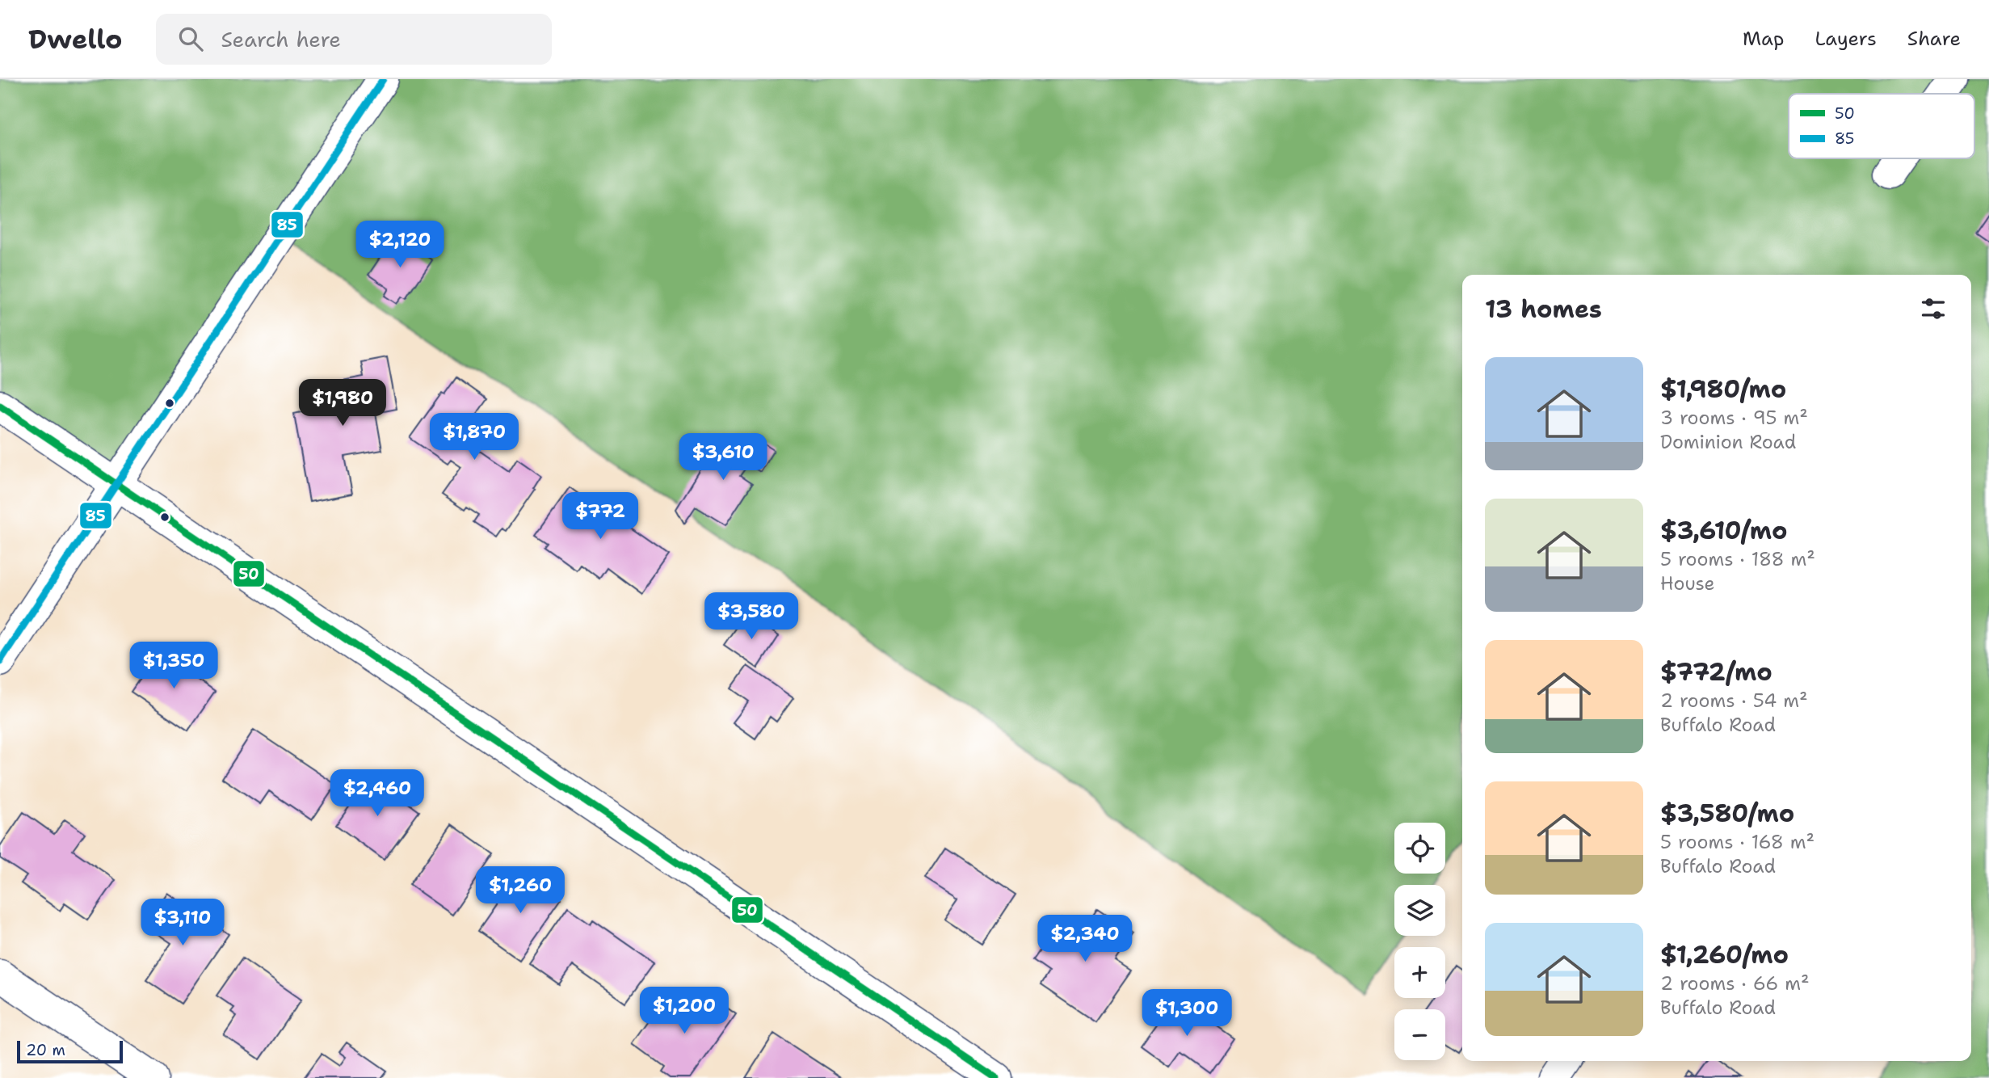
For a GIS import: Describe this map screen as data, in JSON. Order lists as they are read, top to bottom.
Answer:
{
  "lines": ["transit line 85", "transit line 50"],
  "legend": ["50", "85"],
  "scale_bar": "20 m",
  "page": {
    "header": "Dwello",
    "search": "Search here",
    "nav": ["Map", "Layers", "Share"],
    "price": [
      "$2,120",
      "$1,980",
      "$1,870",
      "$3,610",
      "$772",
      "$3,580",
      "$1,350",
      "$2,460",
      "$1,260",
      "$3,110",
      "$2,340",
      "$1,200",
      "$1,300"
    ],
    "heading": "13 homes",
    "list": [
      {
        "name": "$1,980/mo",
        "note": "3 rooms · 95 m² · Dominion Road"
      },
      {
        "name": "$3,610/mo",
        "note": "5 rooms · 188 m² · House"
      },
      {
        "name": "$772/mo",
        "note": "2 rooms · 54 m² · Buffalo Road"
      },
      {
        "name": "$3,580/mo",
        "note": "5 rooms · 168 m² · Buffalo Road"
      },
      {
        "name": "$1,260/mo",
        "note": "2 rooms · 66 m² · Buffalo Road"
      }
    ],
    "map_buttons": ["+", "−"],
    "scale": "20 m"
  }
}
